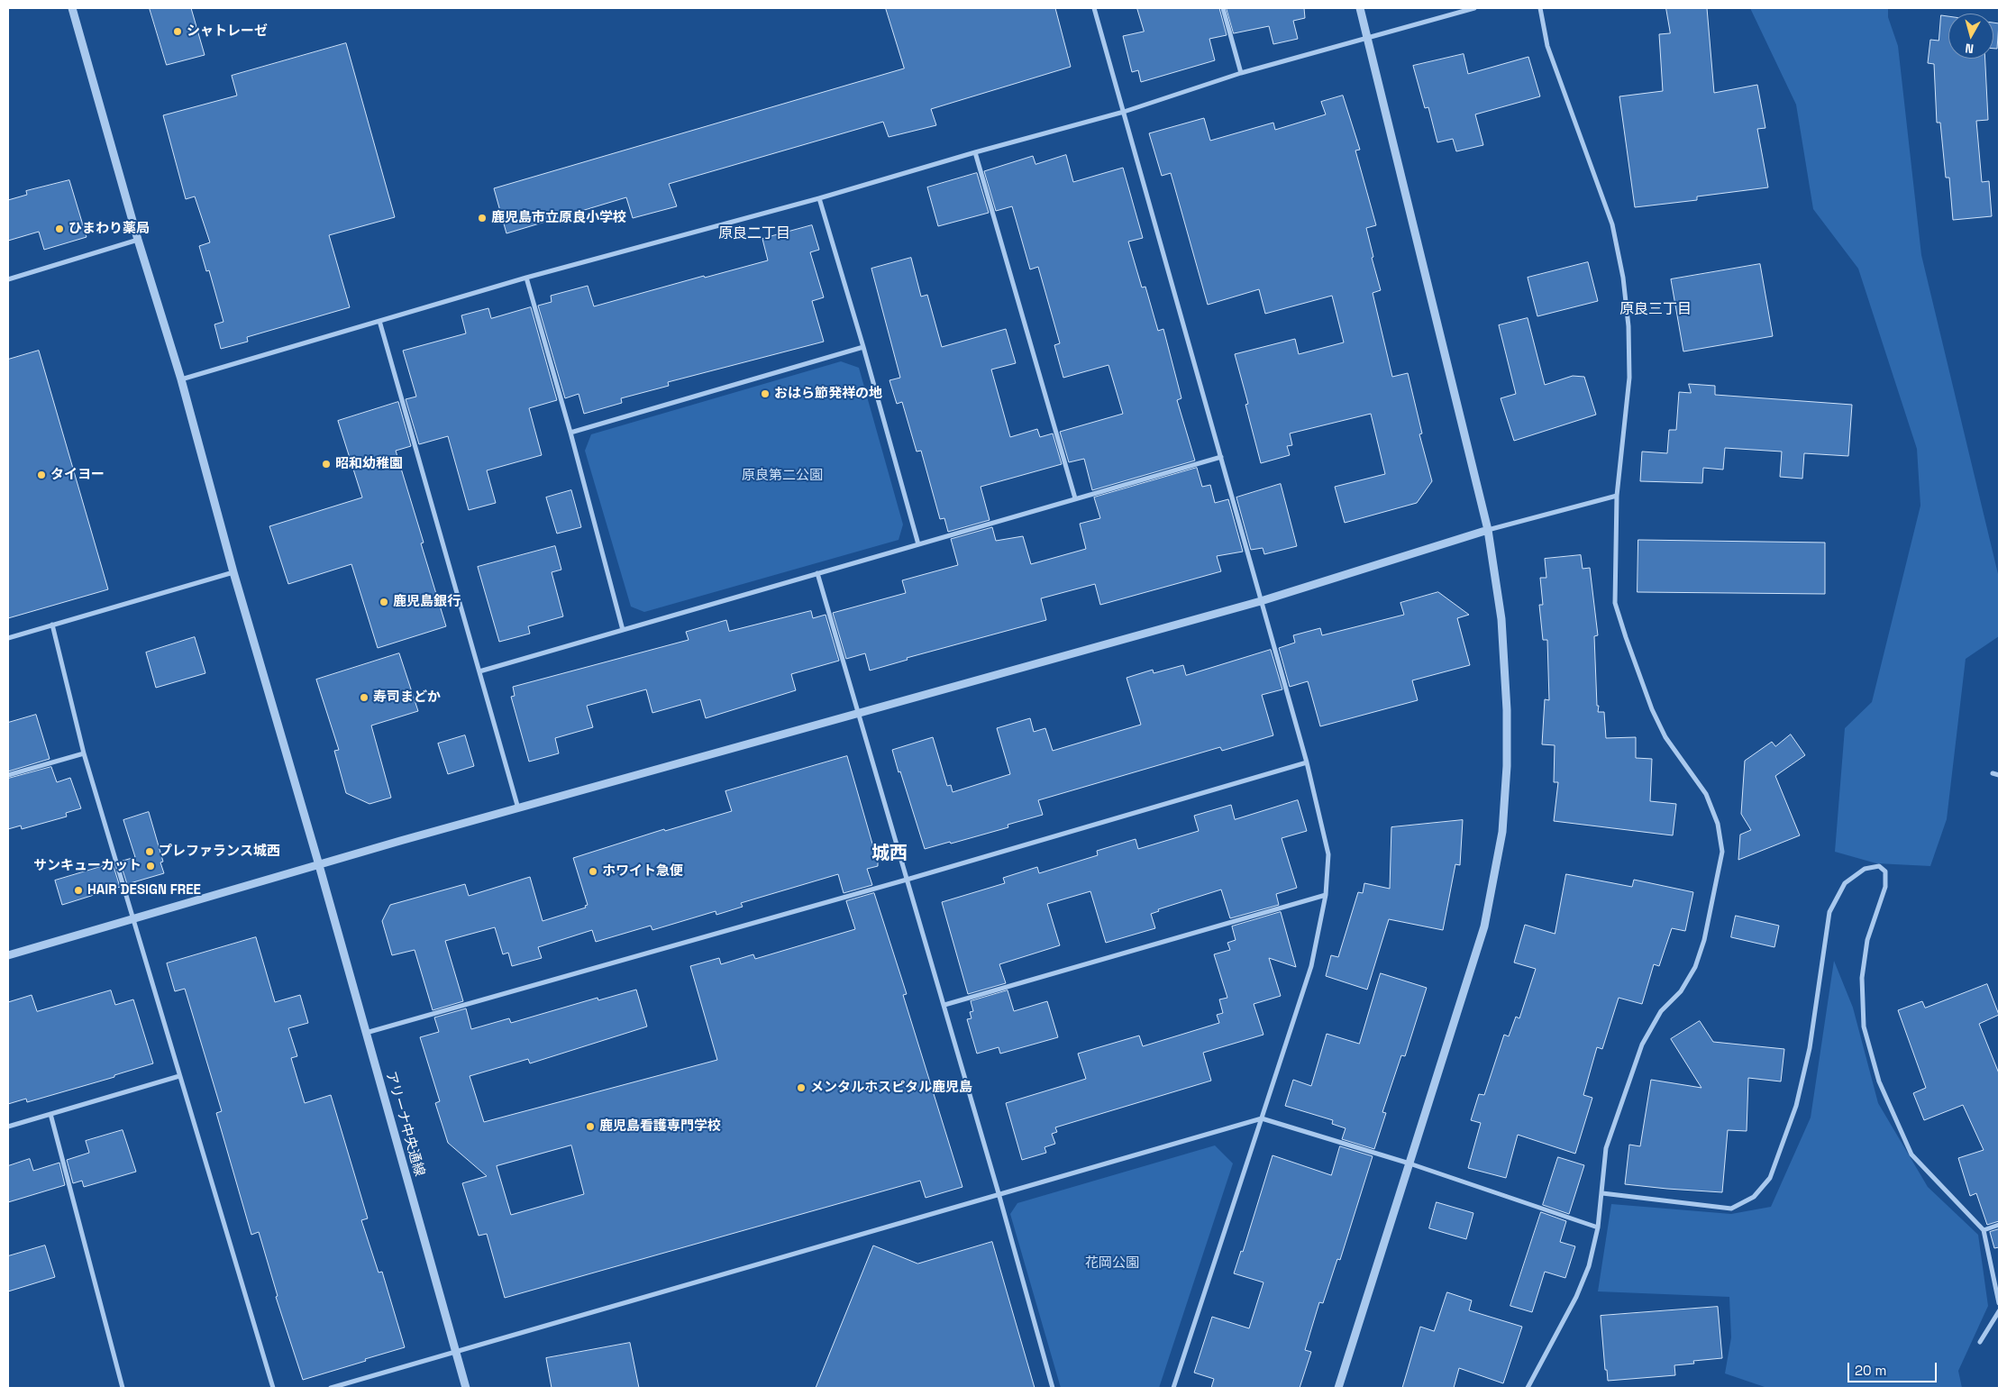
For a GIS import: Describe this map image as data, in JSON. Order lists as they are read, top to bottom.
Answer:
{
  "streets": {
    "street": ["アリーナ中央通線"]
  },
  "districts": ["原良二丁目", "原良三丁目", "城西"],
  "parks": ["原良第二公園", "花岡公園"],
  "places": [
    "シャトレーゼ",
    "鹿児島市立原良小学校",
    "ひまわり薬局",
    "おはら節発祥の地",
    "昭和幼稚園",
    "タイヨー",
    "鹿児島銀行",
    "寿司まどか",
    "プレファランス城西",
    "サンキューカット",
    "ホワイト急便",
    "HAIR DESIGN FREE",
    "メンタルホスピタル鹿児島",
    "鹿児島看護専門学校"
  ],
  "scale_bar": "20 m",
  "north": "bottom"
}
